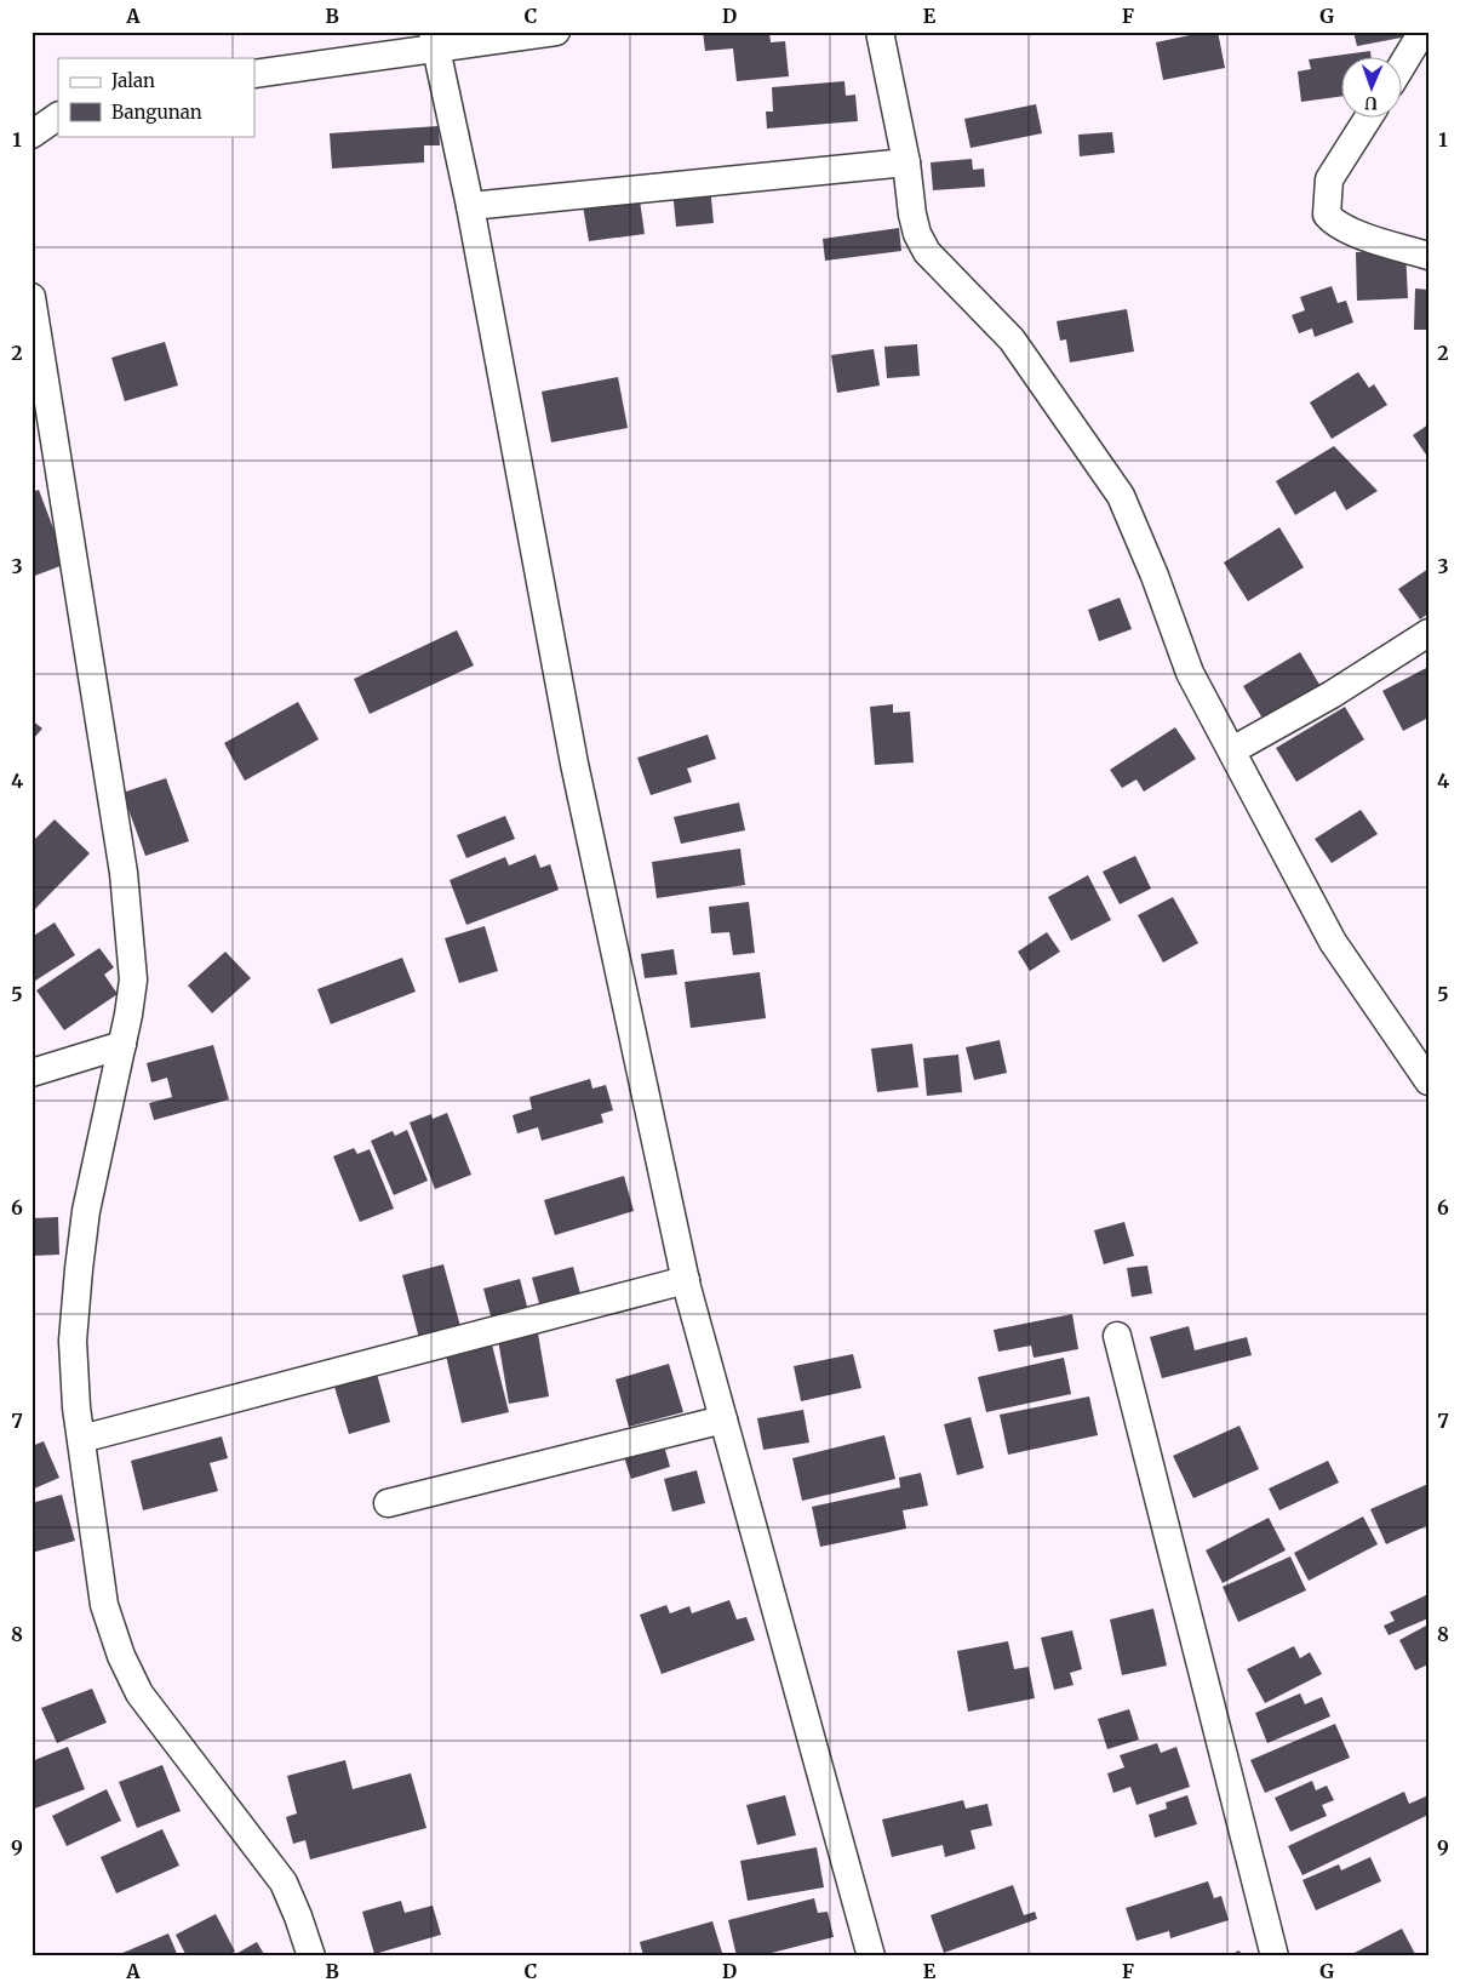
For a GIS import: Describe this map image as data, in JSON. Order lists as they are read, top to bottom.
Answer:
{
  "legend": ["Jalan", "Bangunan"],
  "north": "bottom",
  "grid": {
    "columns": [
      "A",
      "B",
      "C",
      "D",
      "E",
      "F",
      "G"
    ],
    "rows": [
      "1",
      "2",
      "3",
      "4",
      "5",
      "6",
      "7",
      "8",
      "9"
    ]
  }
}
